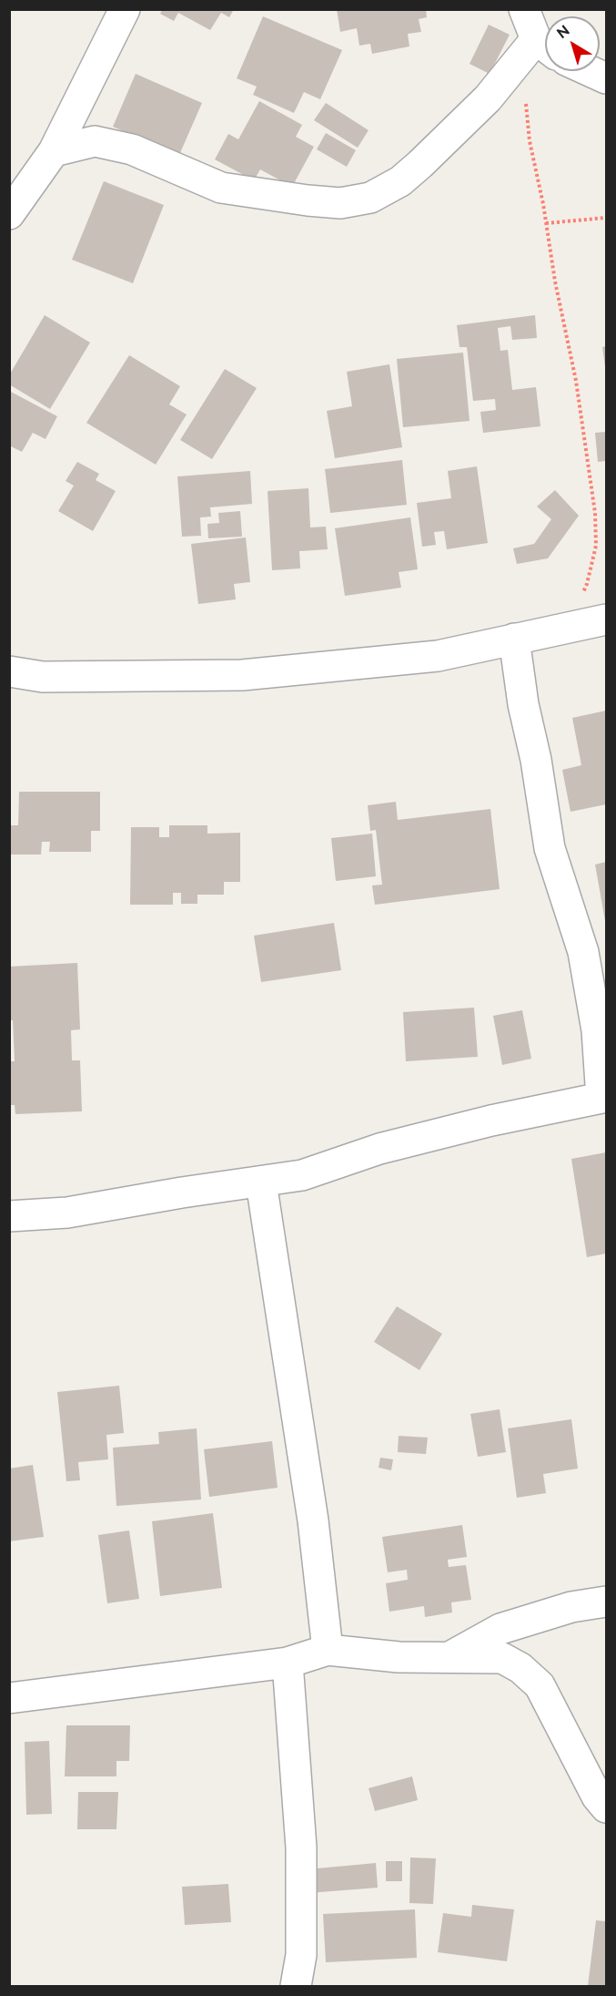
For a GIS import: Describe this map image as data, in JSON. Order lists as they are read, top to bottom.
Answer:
{
  "north": "top left"
}
